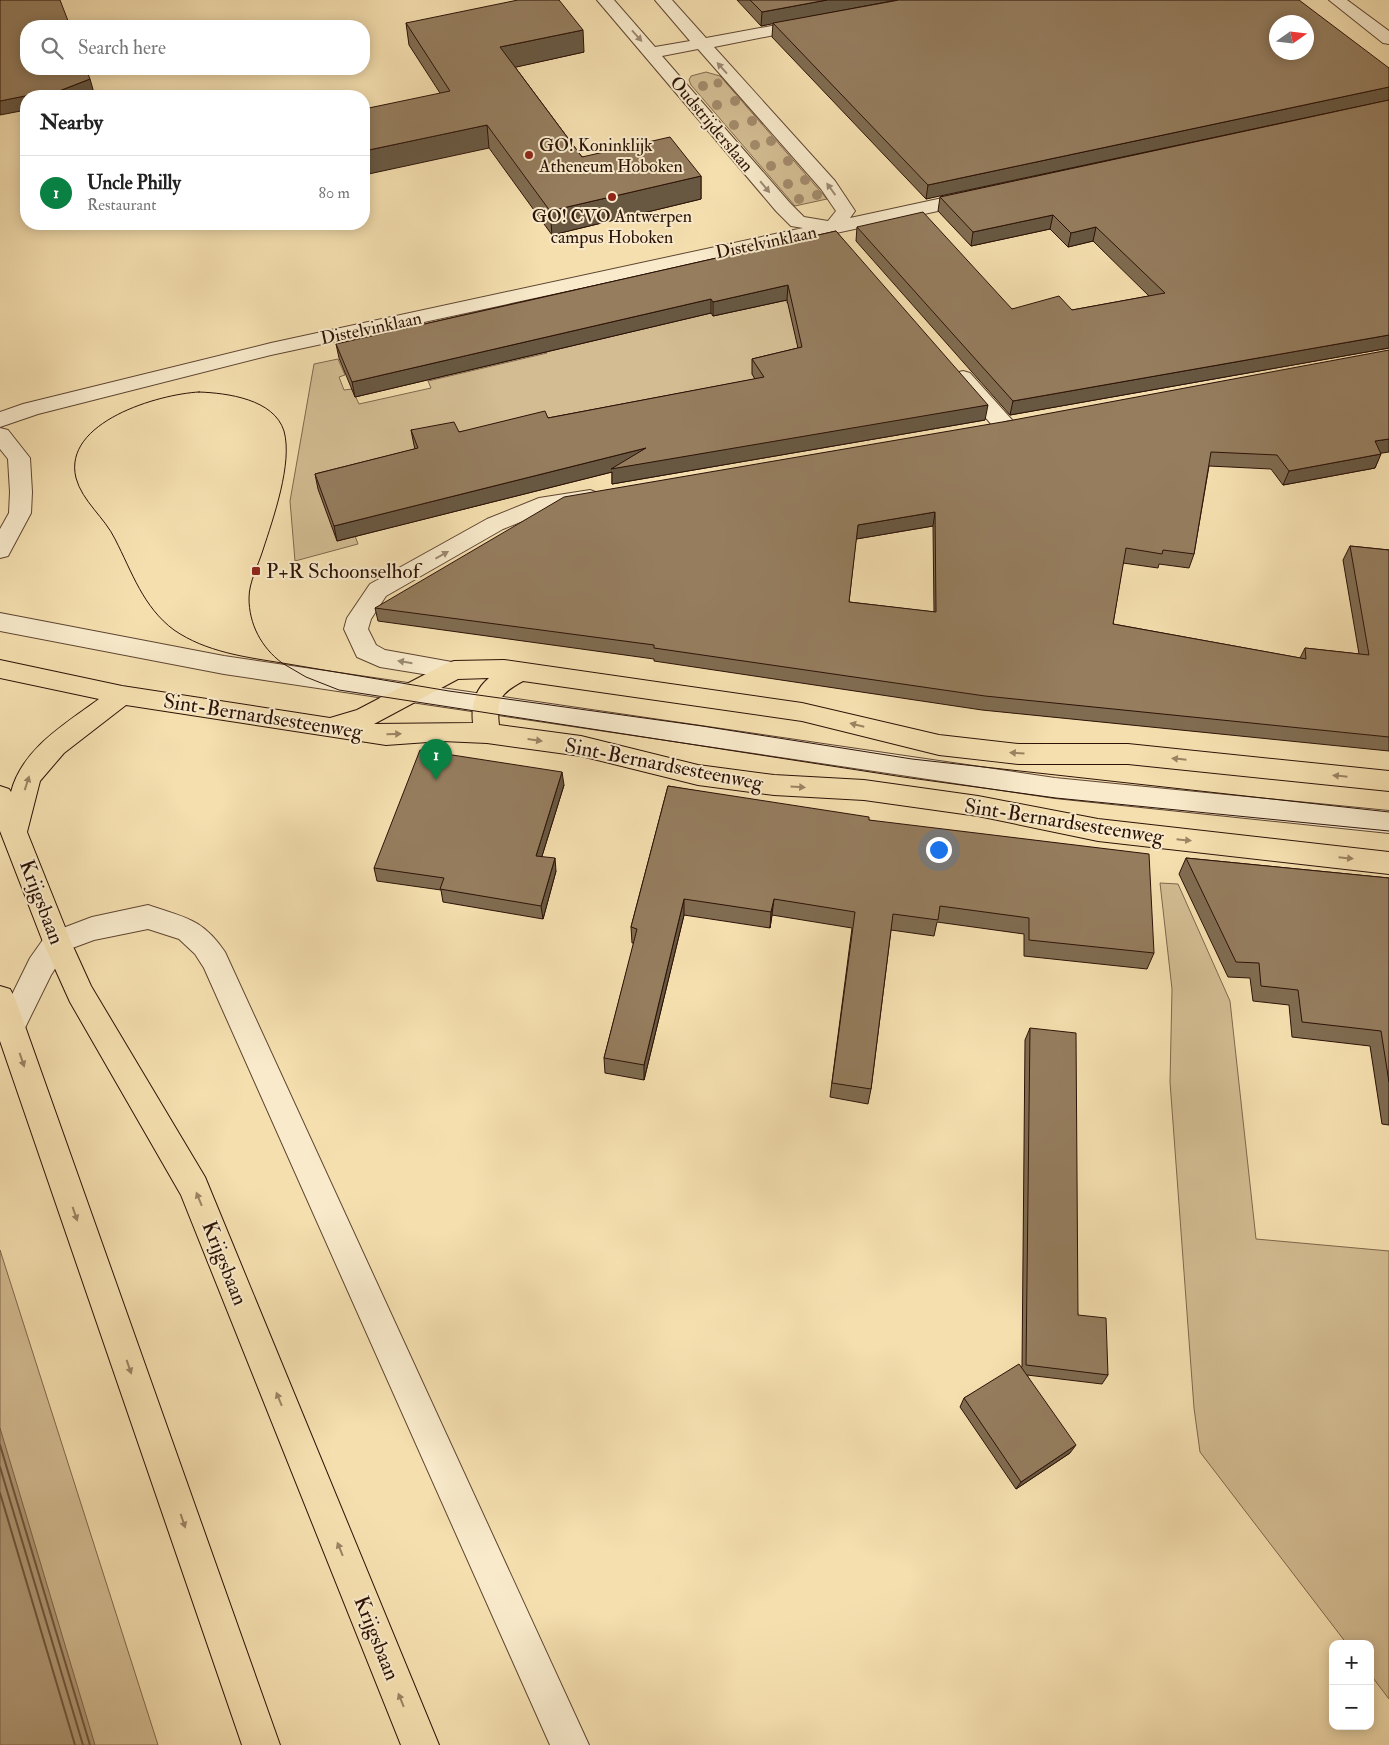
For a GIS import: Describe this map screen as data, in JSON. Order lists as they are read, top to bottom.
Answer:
{
  "streets": {
    "main road": ["Sint-Bernardsesteenweg", "Krijgsbaan"],
    "street": ["Oudstrijderslaan", "Distelvinklaan"]
  },
  "crossings": [
    ["Oudstrijderslaan", "Distelvinklaan"]
  ],
  "places": {
    "other": ["GO! Koninklijk Atheneum Hoboken", "GO! CVO Antwerpen campus Hoboken"],
    "transit": ["P+R Schoonselhof"]
  },
  "north": "right",
  "page": {
    "search": "Search here",
    "heading": "Nearby",
    "list": [
      {
        "mark": "1",
        "name": "Uncle Philly",
        "note": "Restaurant",
        "value": "80 m"
      }
    ],
    "pins": "1",
    "map_buttons": ["+", "−"]
  }
}
